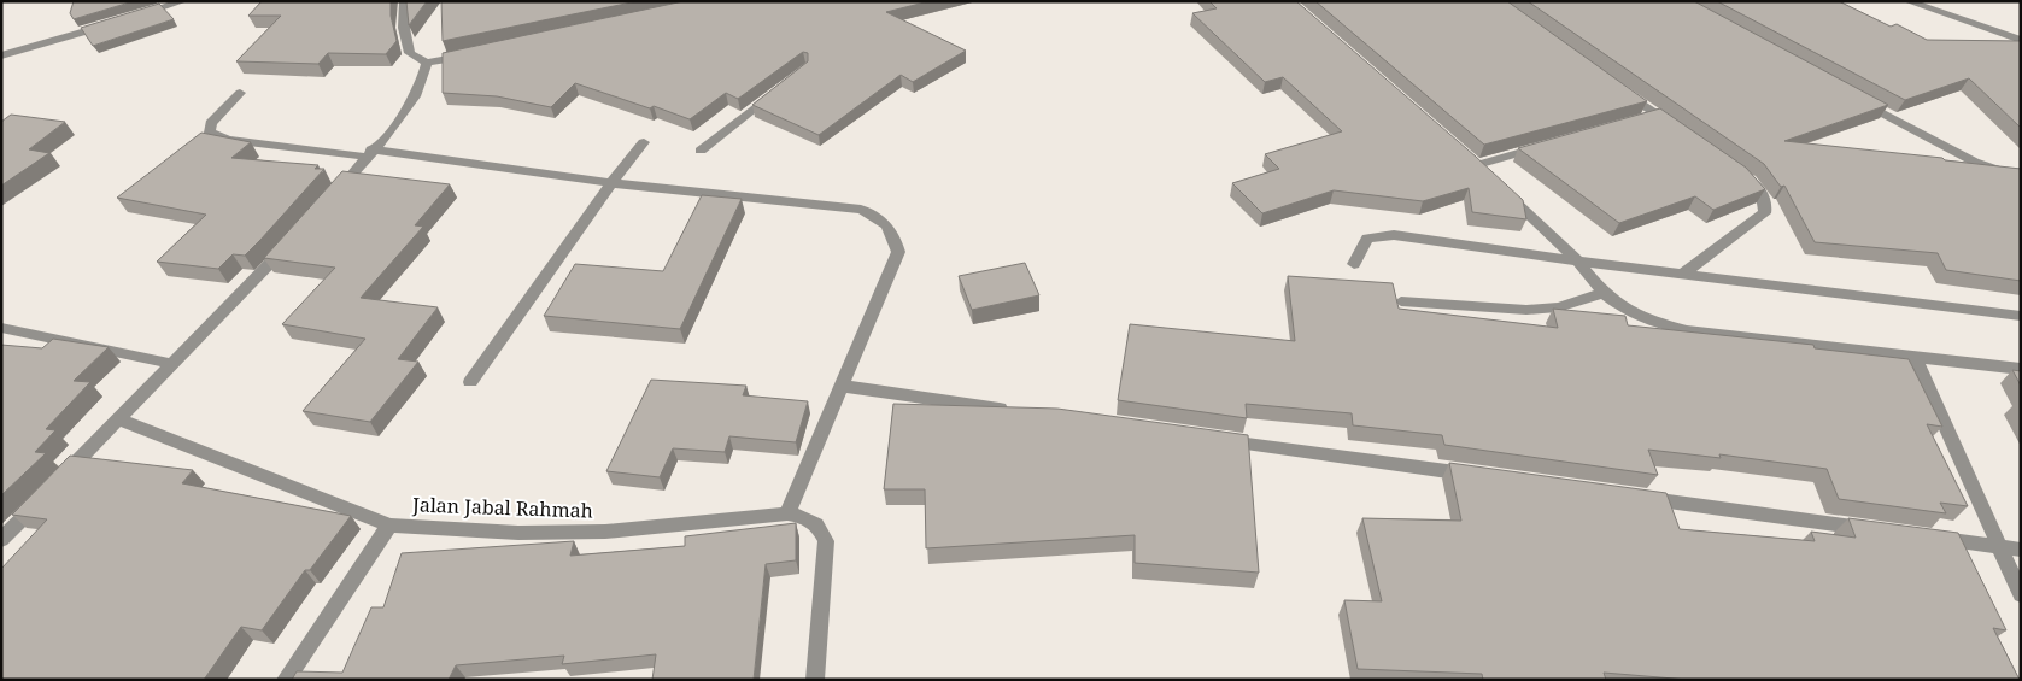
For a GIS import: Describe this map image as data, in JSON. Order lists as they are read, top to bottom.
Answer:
{
  "streets": {
    "street": ["Jalan Jabal Rahmah"]
  }
}
